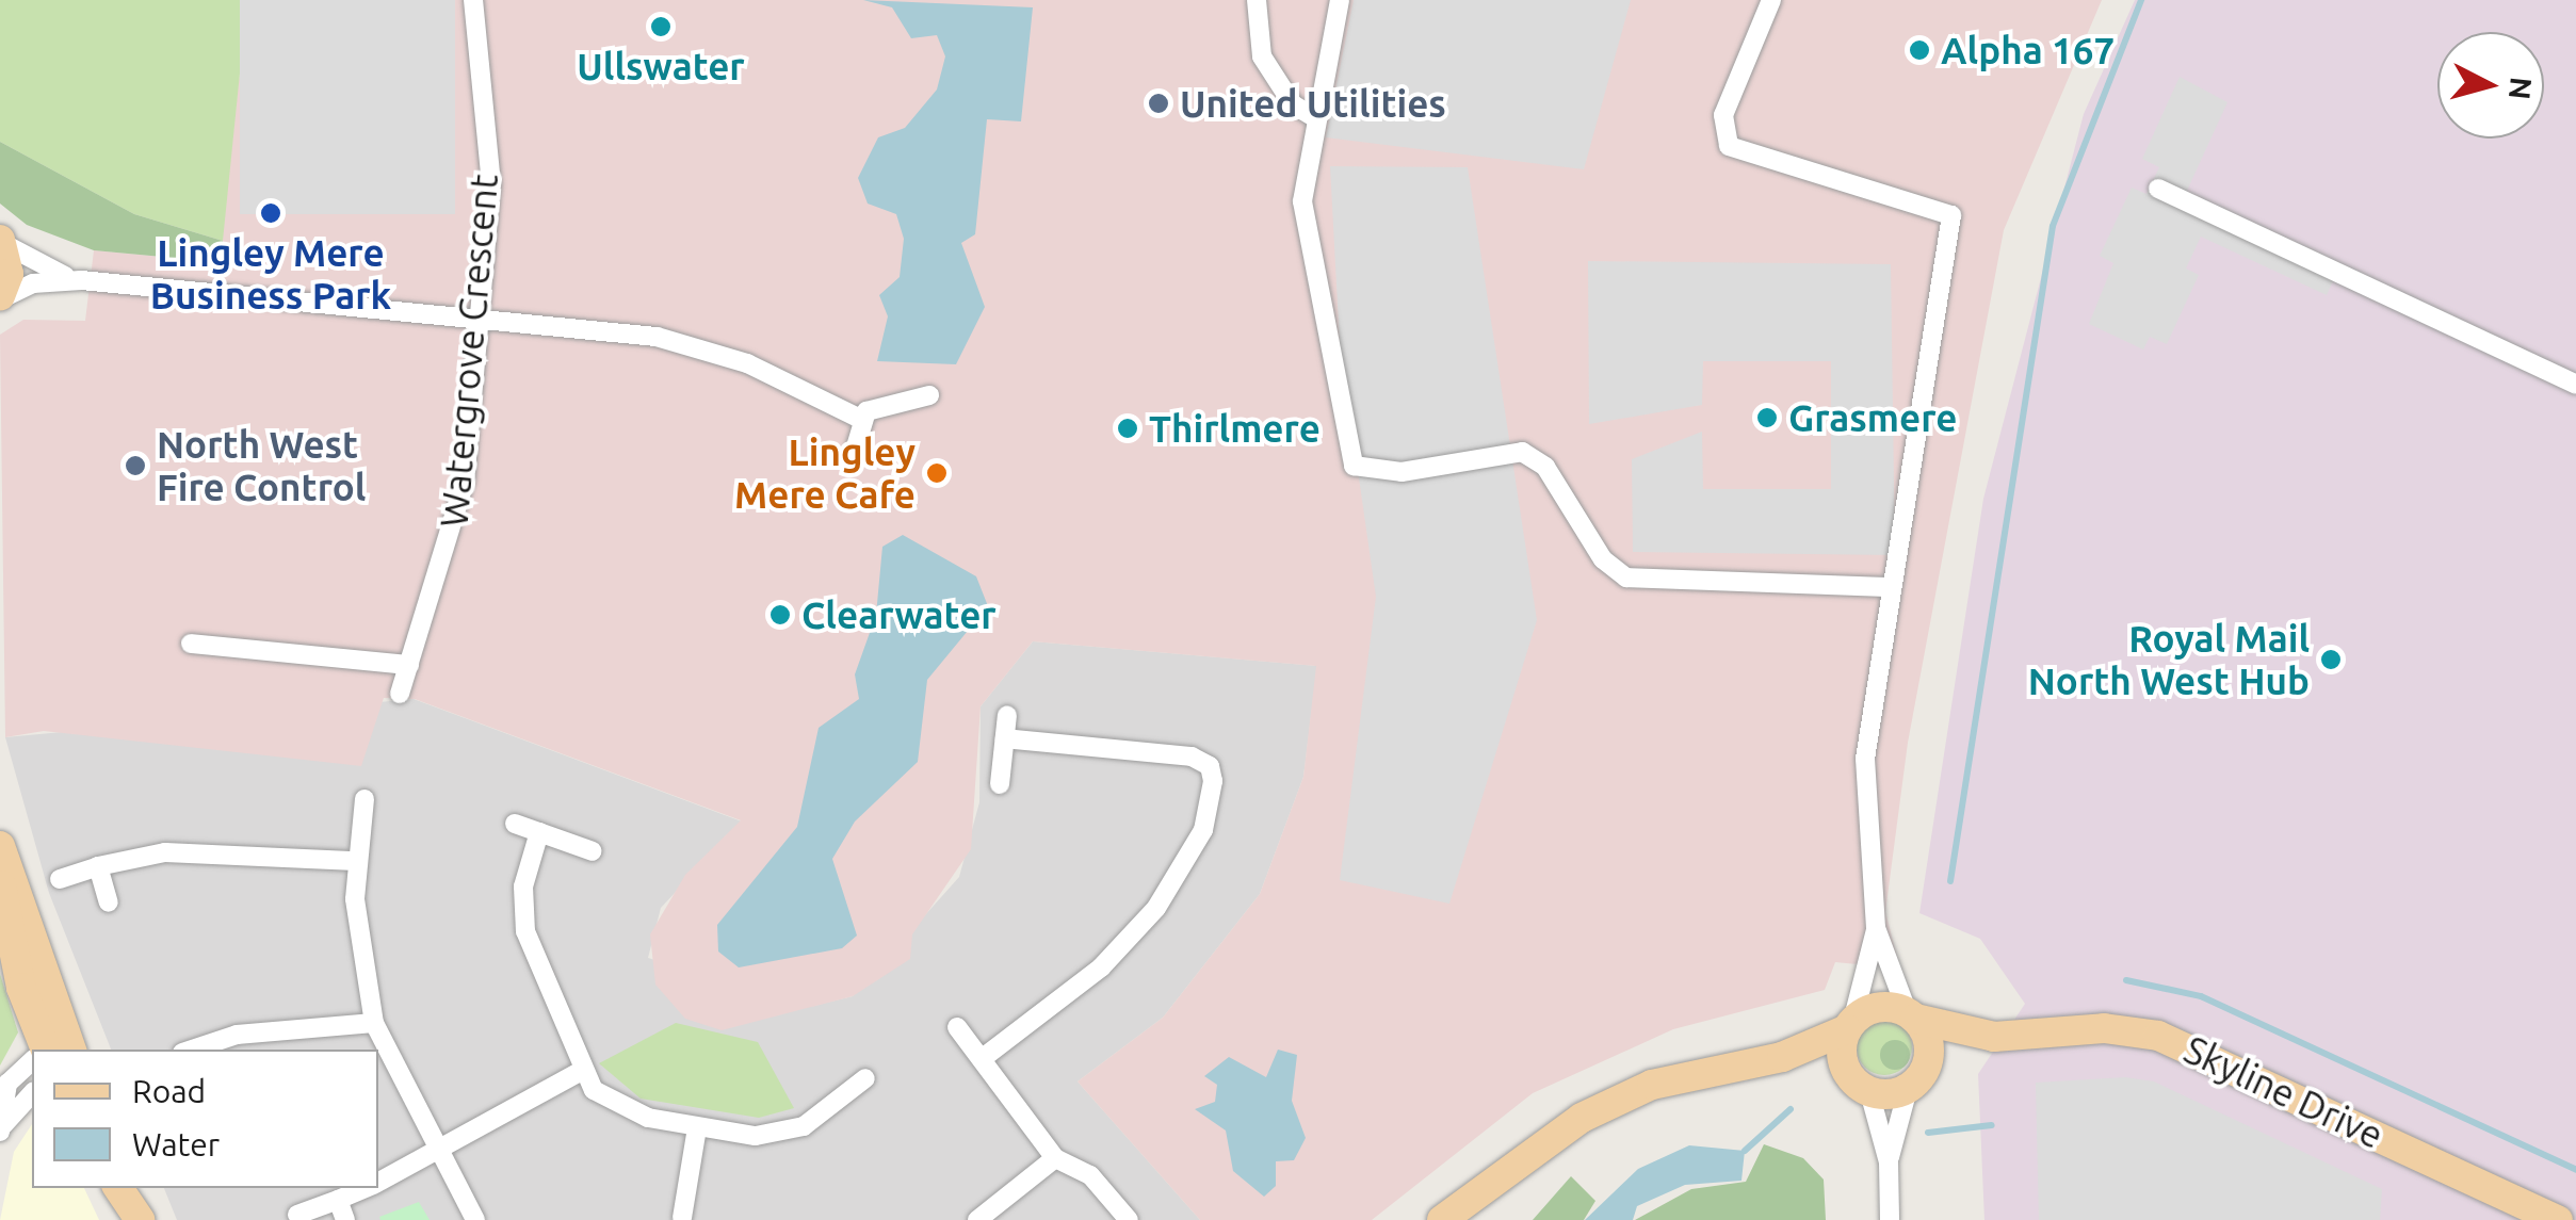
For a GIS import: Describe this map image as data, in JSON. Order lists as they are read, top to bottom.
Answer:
{
  "streets": {
    "main road": ["Skyline Drive"],
    "street": ["Watergrove Crescent"]
  },
  "places": [
    "Ullswater",
    "Alpha 167",
    "United Utilities",
    "Lingley Mere Business Park",
    "Grasmere",
    "Thirlmere",
    "North West Fire Control",
    "Lingley Mere Cafe",
    "Clearwater",
    "Royal Mail North West Hub"
  ],
  "legend": ["Road", "Water"],
  "north": "right"
}
